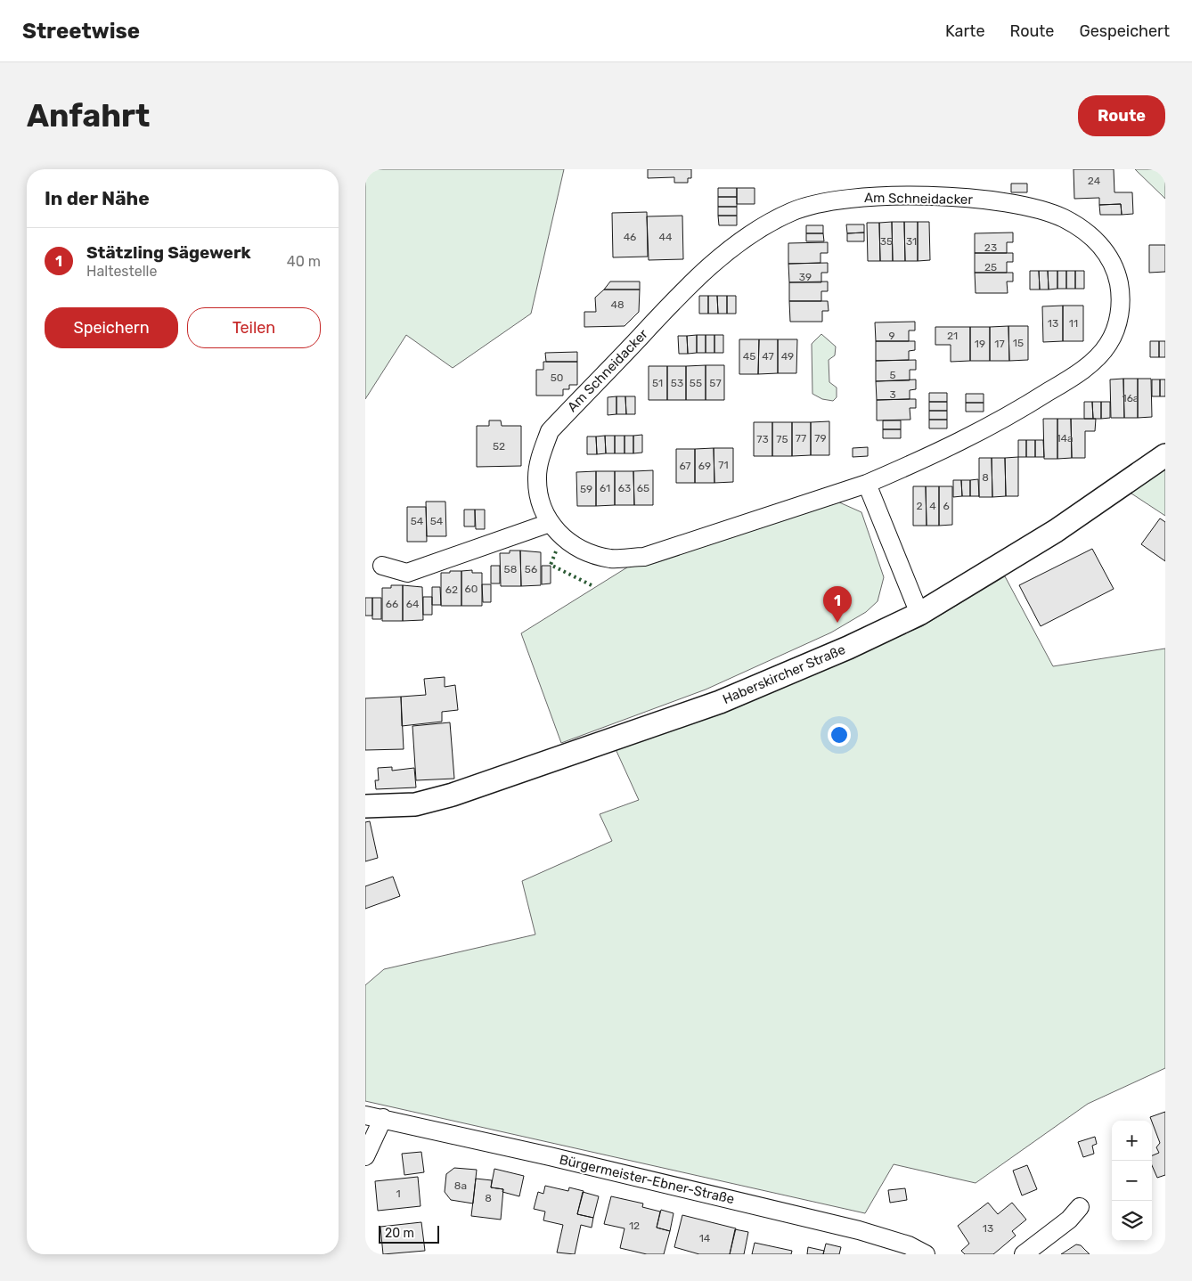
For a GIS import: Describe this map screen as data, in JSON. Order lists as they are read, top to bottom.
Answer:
{
  "streets": {
    "street": ["Am Schneidacker", "Haberskircher Straße", "Bürgermeister-Ebner-Straße"]
  },
  "house_numbers": [
    "24",
    "46",
    "44",
    "35",
    "31",
    "23",
    "25",
    "39",
    "48",
    "13",
    "11",
    "9",
    "21",
    "15",
    "19",
    "17",
    "45",
    "47",
    "49",
    "5",
    "50",
    "51",
    "53",
    "55",
    "57",
    "3",
    "16a",
    "77",
    "79",
    "14a",
    "73",
    "75",
    "52",
    "71",
    "67",
    "69",
    "8",
    "61",
    "63",
    "65",
    "59",
    "2",
    "4",
    "6",
    "54",
    "54",
    "58",
    "56",
    "60",
    "62",
    "66",
    "64",
    "8a",
    "1",
    "8",
    "12",
    "13",
    "14"
  ],
  "scale_bar": "20 m",
  "page": {
    "header": "Streetwise",
    "nav": ["Karte", "Route", "Gespeichert"],
    "buttons": [
      "Route",
      ["Speichern", "Teilen"]
    ],
    "title": "Anfahrt",
    "heading": "In der Nähe",
    "list": [
      {
        "mark": "1",
        "name": "Stätzling Sägewerk",
        "note": "Haltestelle",
        "value": "40 m"
      }
    ],
    "pins": "1",
    "map_buttons": ["+", "−"],
    "scale": "20 m"
  }
}
